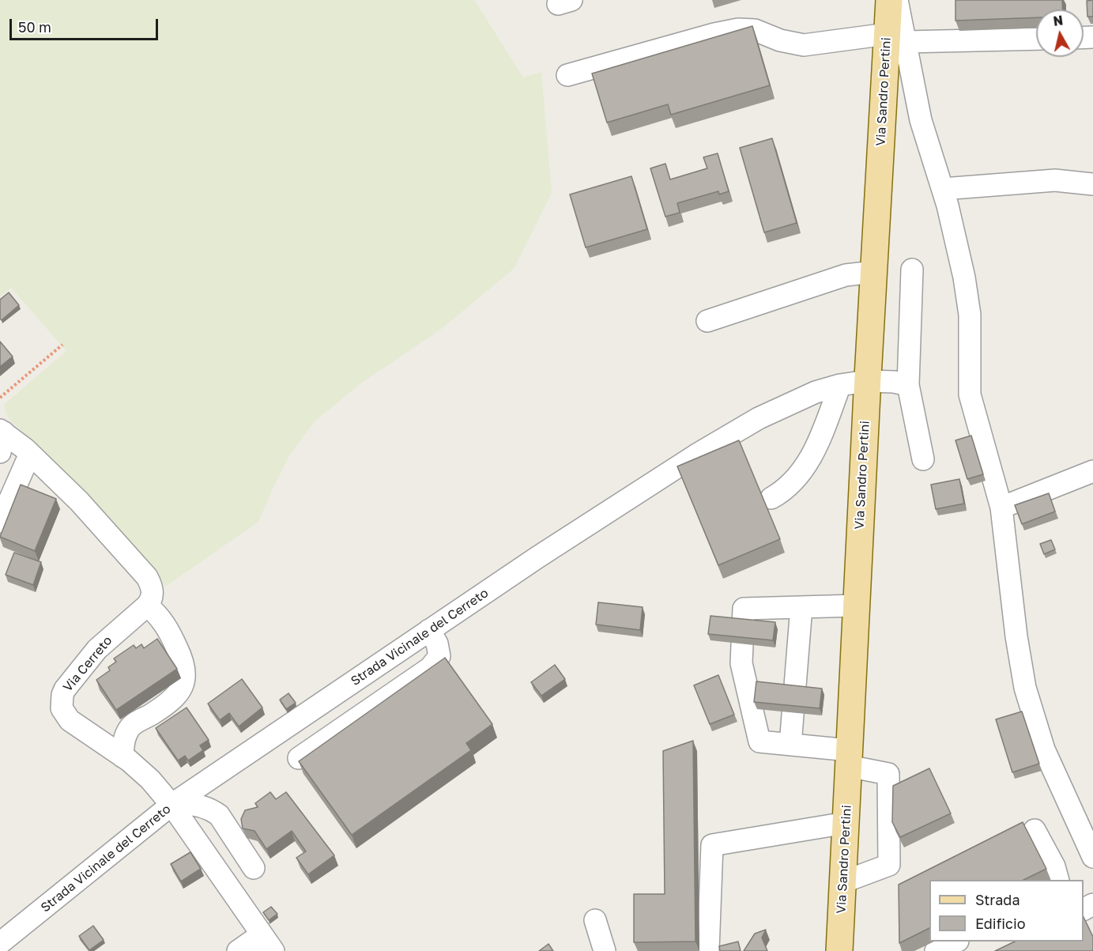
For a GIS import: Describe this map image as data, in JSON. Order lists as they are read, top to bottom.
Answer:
{
  "streets": {
    "main road": ["Via Sandro Pertini"],
    "street": ["Strada Vicinale del Cerreto", "Via Cerreto"]
  },
  "crossings": [
    ["Via Sandro Pertini", "Strada Vicinale del Cerreto"],
    ["Strada Vicinale del Cerreto", "Via Cerreto"]
  ],
  "legend": ["Strada", "Edificio"],
  "scale_bar": "50 m",
  "north": "top"
}
